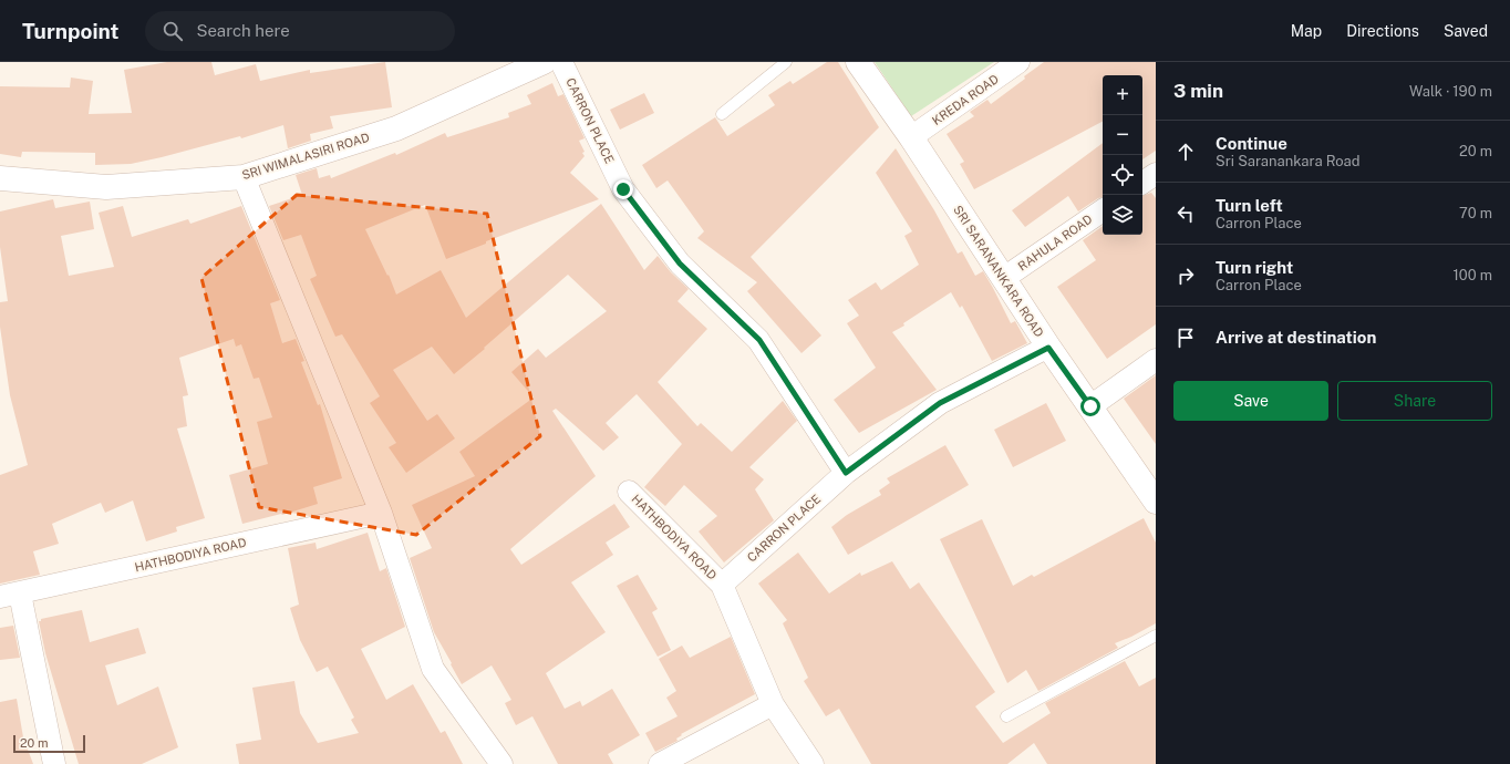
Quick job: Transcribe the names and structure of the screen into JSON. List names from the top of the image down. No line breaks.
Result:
{"streets":{"street":["KREDA ROAD","CARRON PLACE","SRI WIMALASIRI ROAD","RAHULA ROAD","SRI SARANANKARA ROAD","HATHBODIYA ROAD"]},"crossings":[["KREDA ROAD","SRI SARANANKARA ROAD"],["CARRON PLACE","SRI SARANANKARA ROAD"],["CARRON PLACE","HATHBODIYA ROAD"],["RAHULA ROAD","SRI SARANANKARA ROAD"]],"scale_bar":"20 m","page":{"header":"Turnpoint","search":"Search here","nav":["Map","Directions","Saved"],"heading":["3 min","Walk · 190 m"],"map_buttons":["+","−"],"list":[["Continue","Sri Saranankara Road","20 m"],["Turn left","Carron Place","70 m"],["Turn right","Carron Place","100 m"],"Arrive at destination"],"buttons":["Save","Share"],"scale":"20 m"}}
